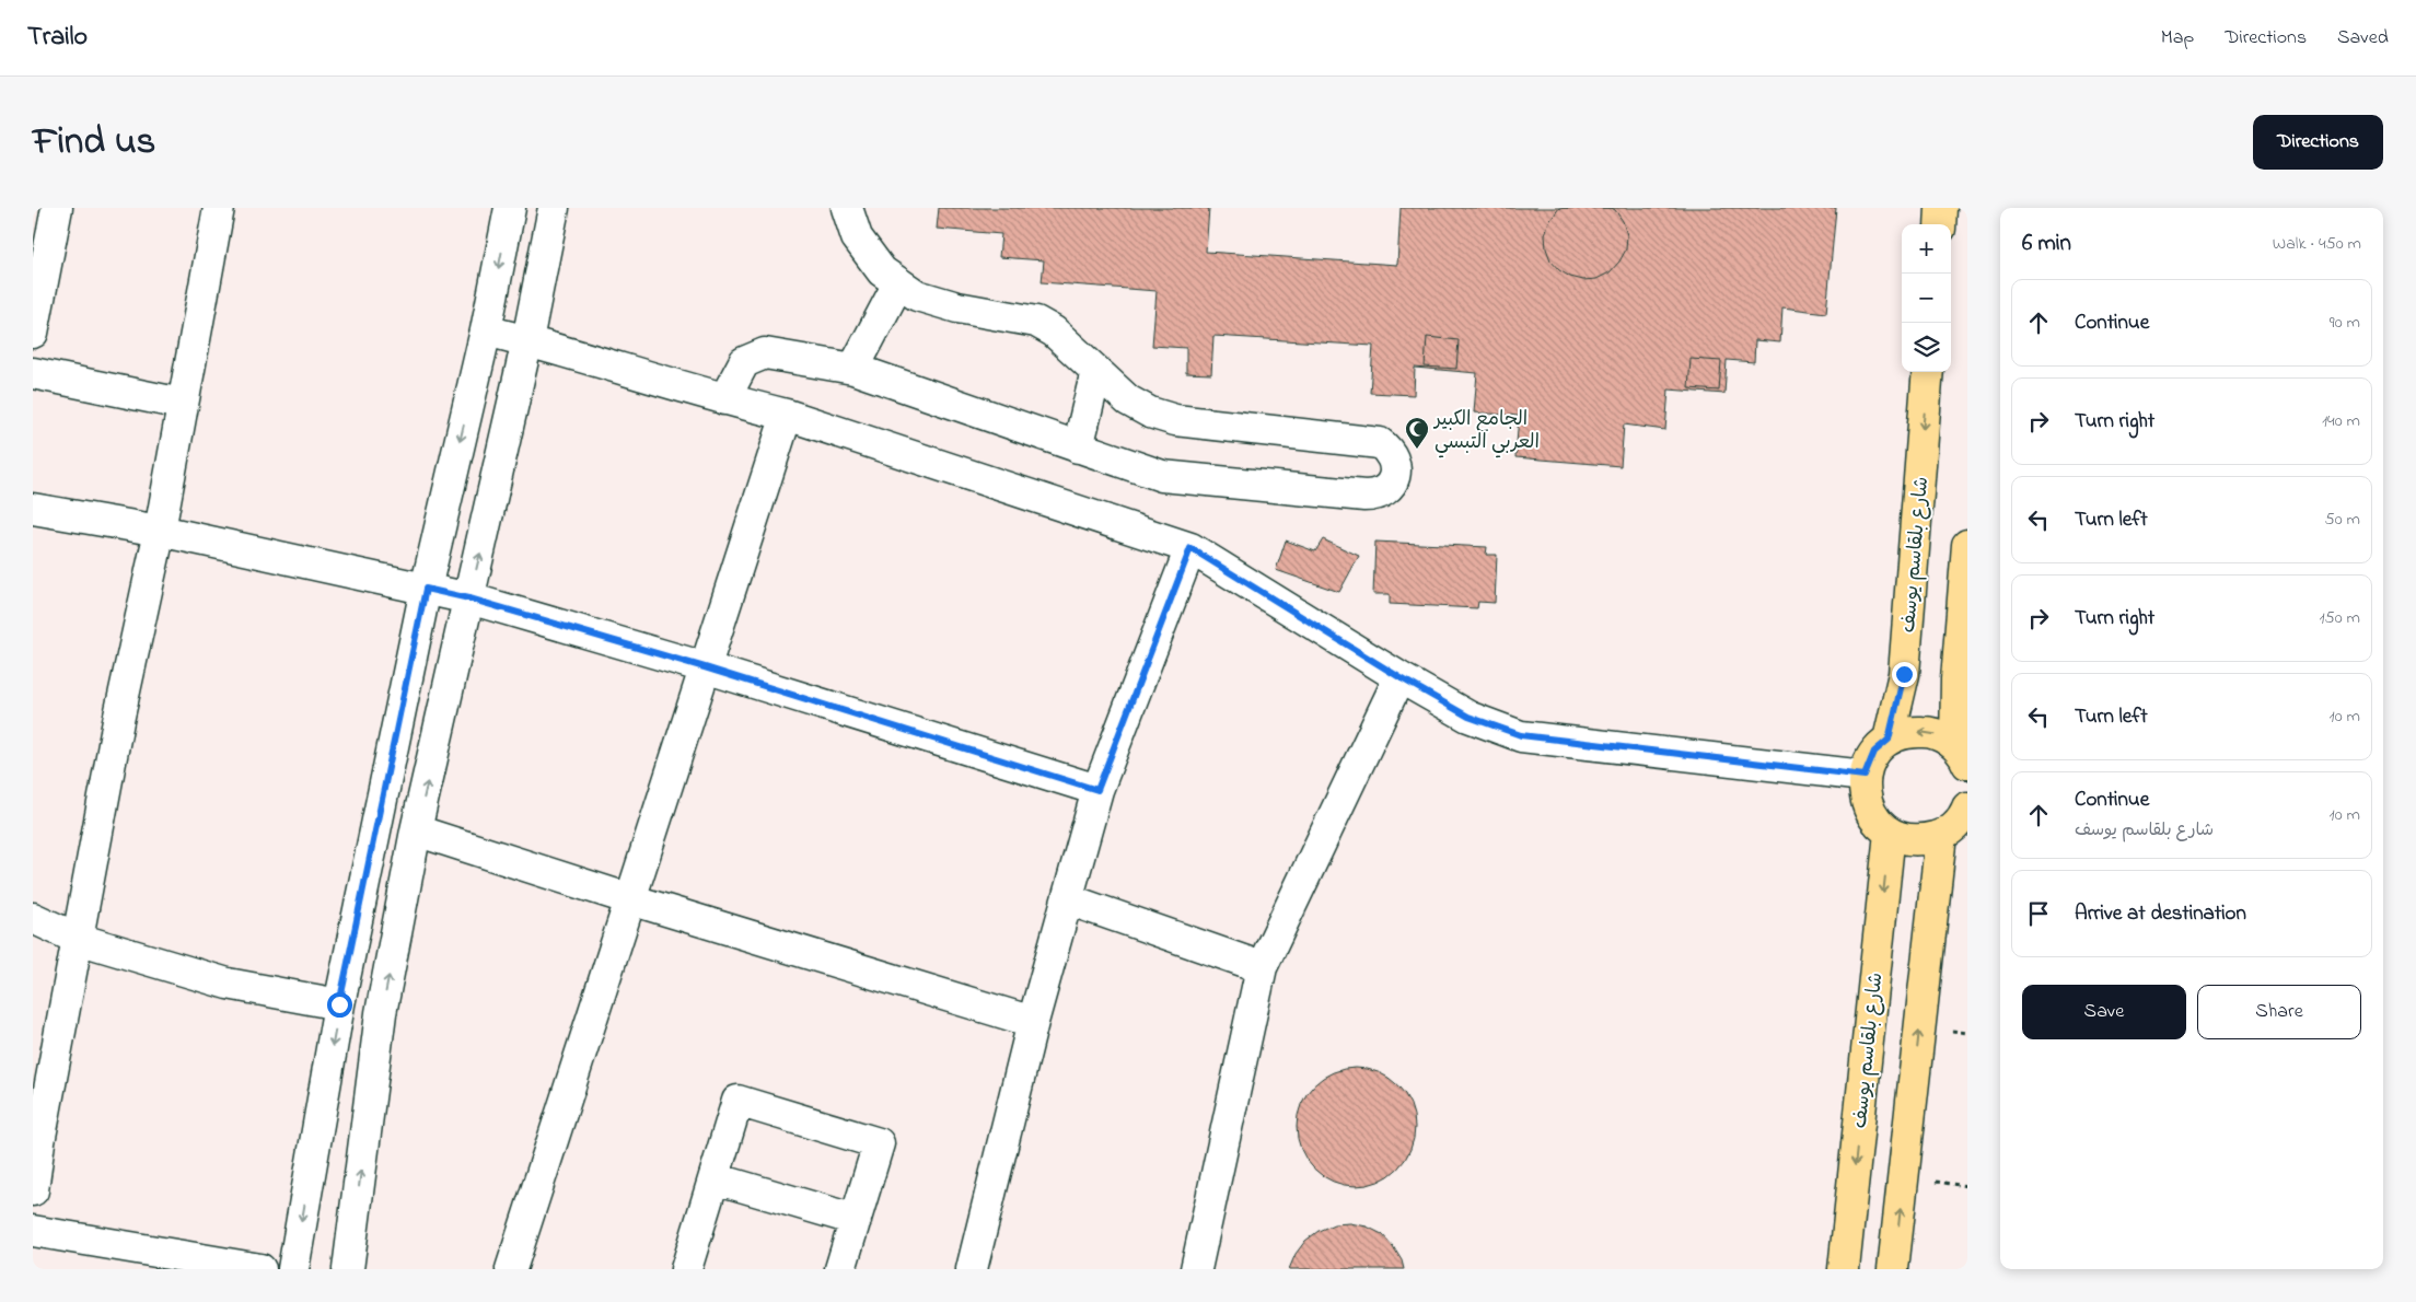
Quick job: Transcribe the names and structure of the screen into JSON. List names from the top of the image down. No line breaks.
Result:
{"streets":{"main road":["شارع بلقاسم يوسف"]},"places":{"mosque":["الجامع الكبير العربي التبسي"]},"page":{"header":"Trailo","nav":["Map","Directions","Saved"],"title":"Find us","buttons":["Directions",["Save","Share"]],"heading":["6 min","Walk · 450 m"],"map_buttons":["+","−"],"list":[["Continue","90 m"],["Turn right","140 m"],["Turn left","50 m"],["Turn right","150 m"],["Turn left","10 m"],["Continue","شارع بلقاسم يوسف","10 m"],"Arrive at destination"]}}
